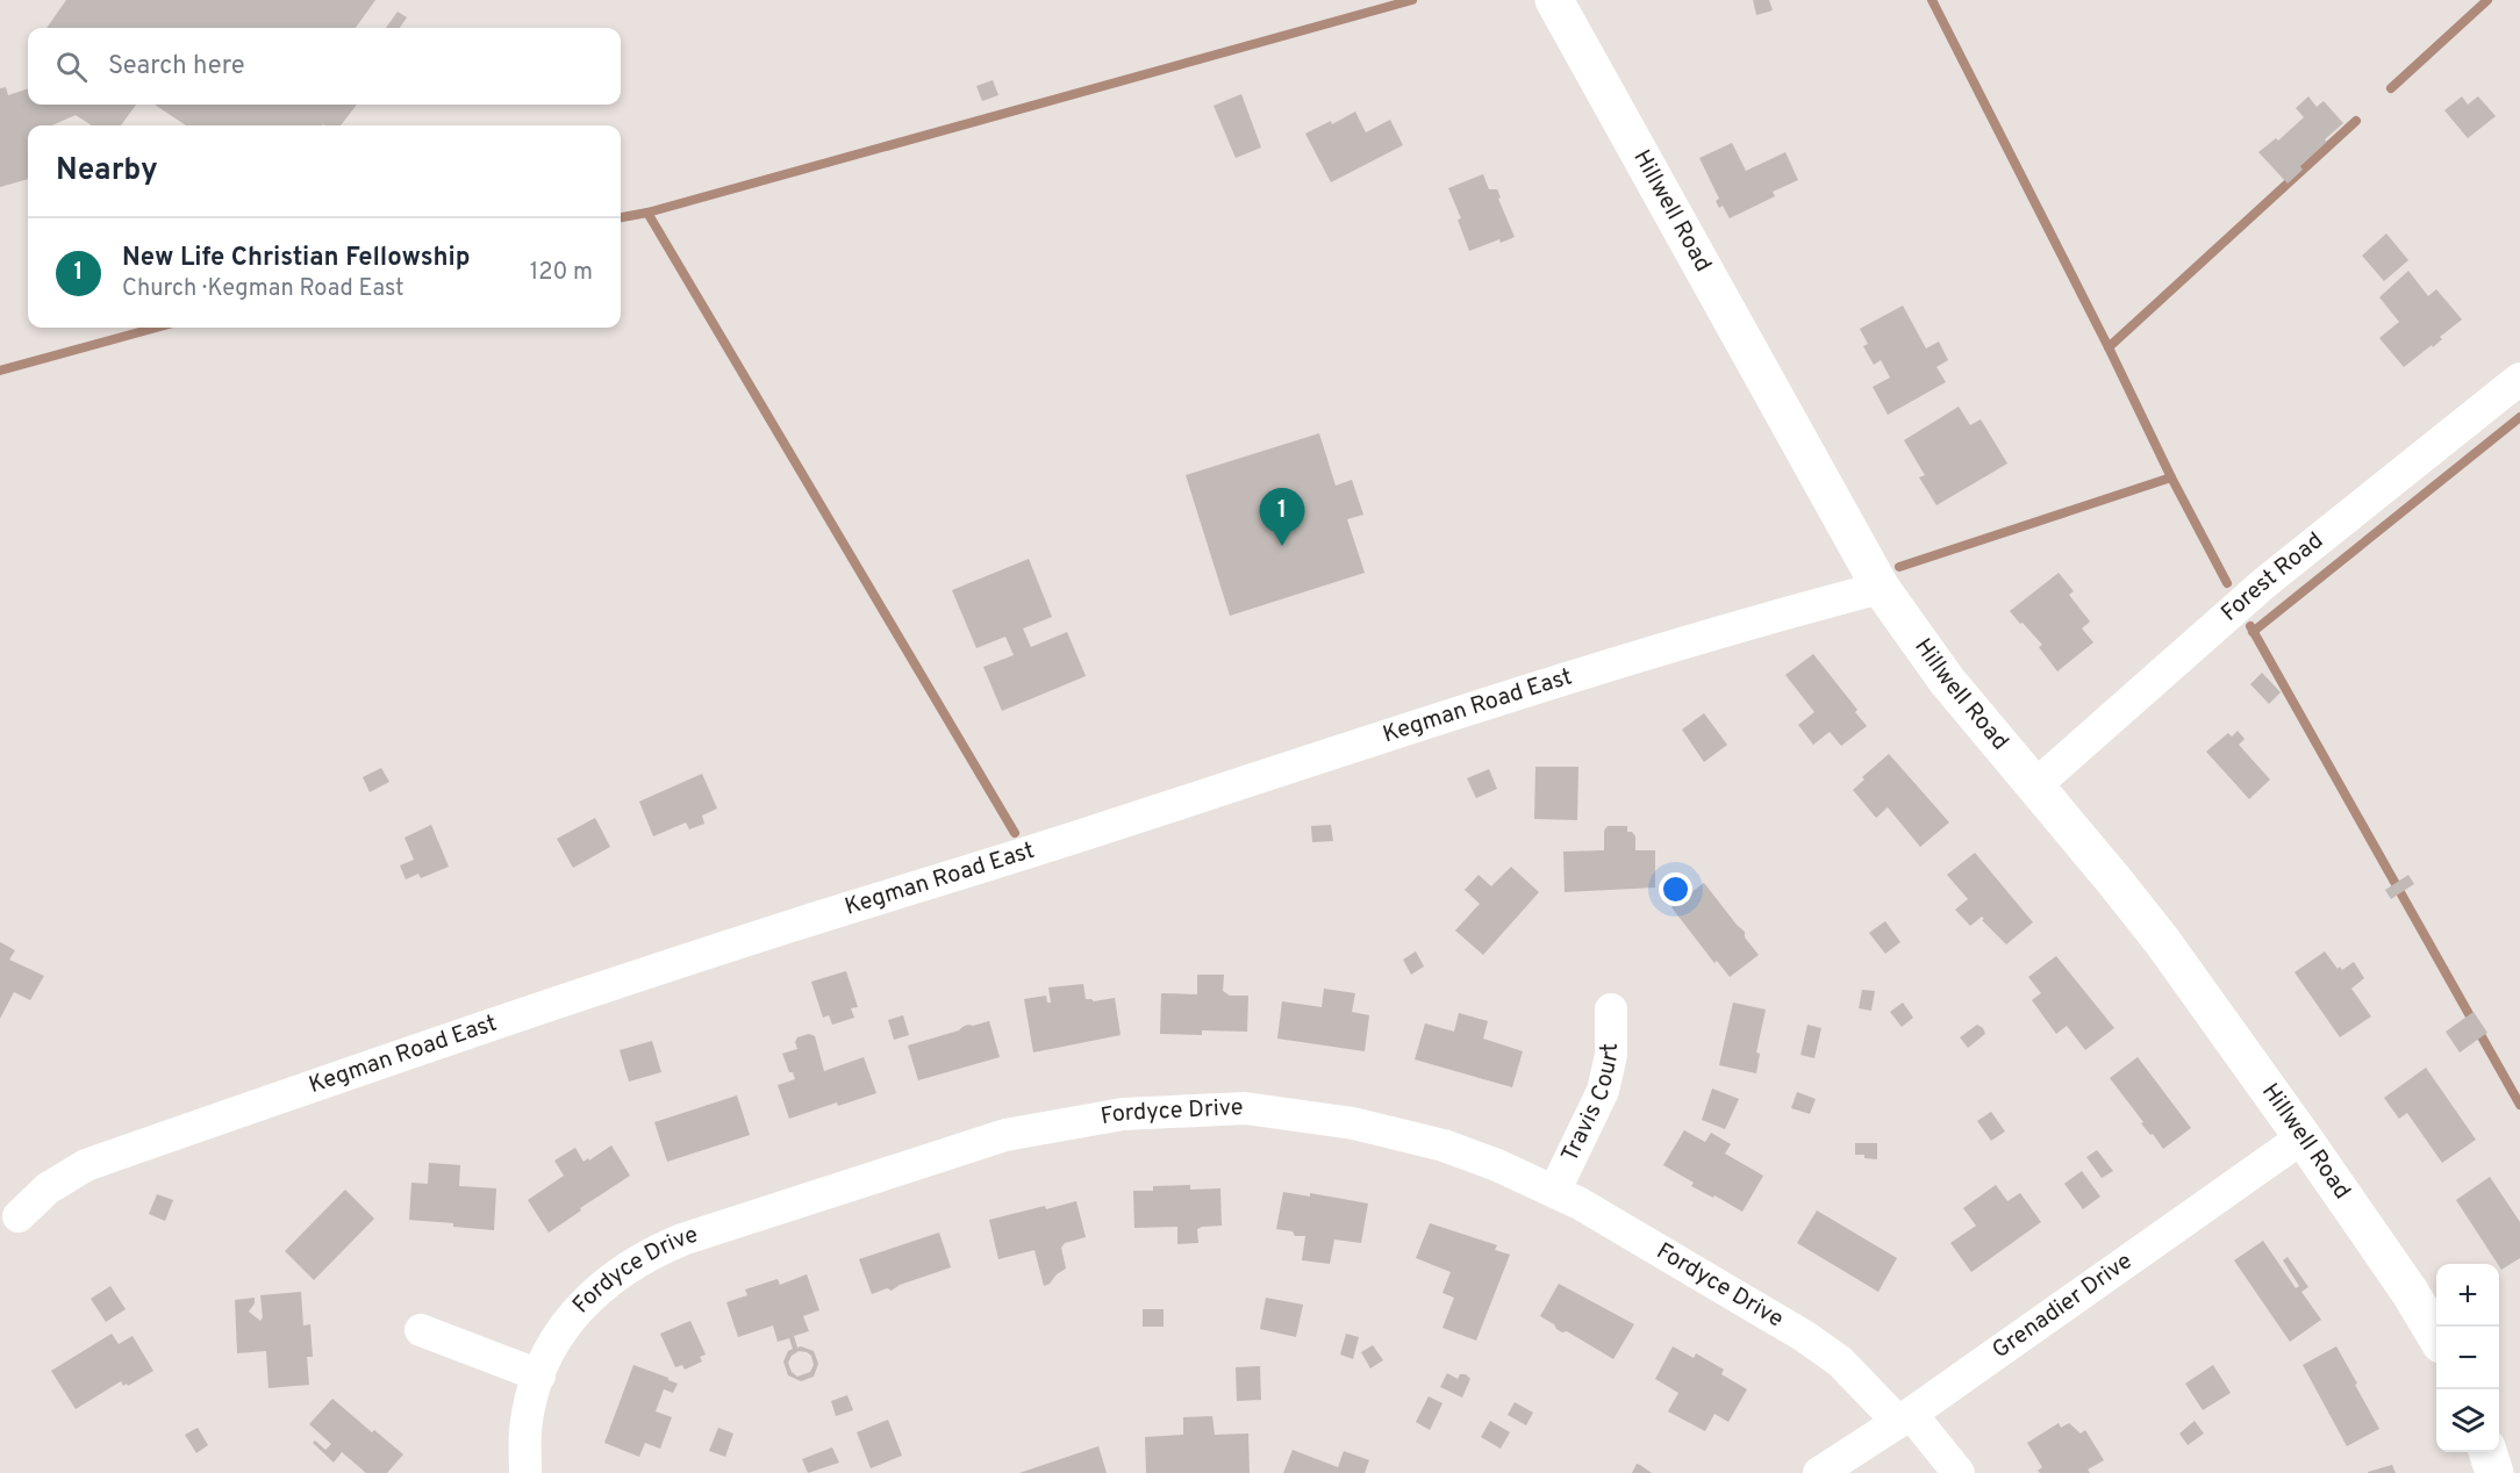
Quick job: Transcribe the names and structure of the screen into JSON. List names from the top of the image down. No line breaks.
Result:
{"streets":{"street":["Hillwell Road","Forest Road","Kegman Road East","Travis Court","Fordyce Drive","Grenadier Drive"]},"crossings":[["Hillwell Road","Forest Road"],["Hillwell Road","Kegman Road East"],["Hillwell Road","Grenadier Drive"],["Travis Court","Fordyce Drive"],["Fordyce Drive","Grenadier Drive"]],"page":{"search":"Search here","heading":"Nearby","list":[{"mark":"1","name":"New Life Christian Fellowship","note":"Church · Kegman Road East","value":"120 m"}],"pins":"1","map_buttons":["+","−"]}}
